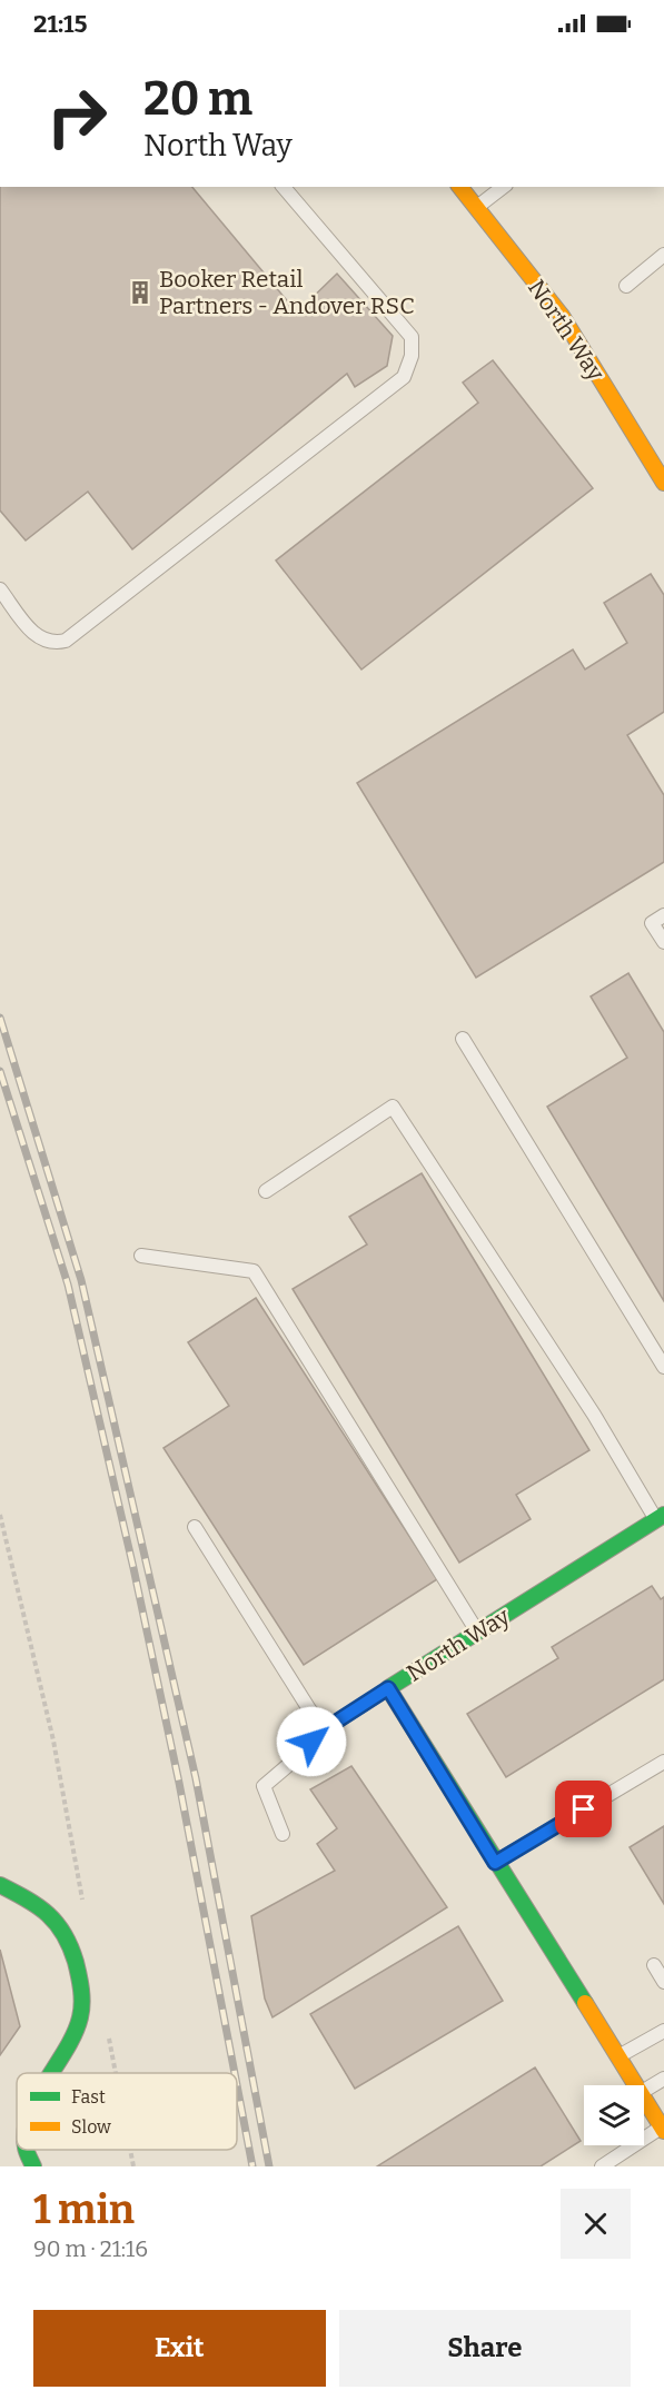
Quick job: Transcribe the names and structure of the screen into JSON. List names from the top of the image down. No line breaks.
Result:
{"streets":{"street":["North Way"]},"places":{"building":["Booker Retail Partners - Andover RSC"]},"legend":["Fast","Slow"],"page":{"status":"21:15","turn":["20 m","North Way"],"heading":["1 min","90 m · 21:16"],"buttons":["Exit","Share"]}}
